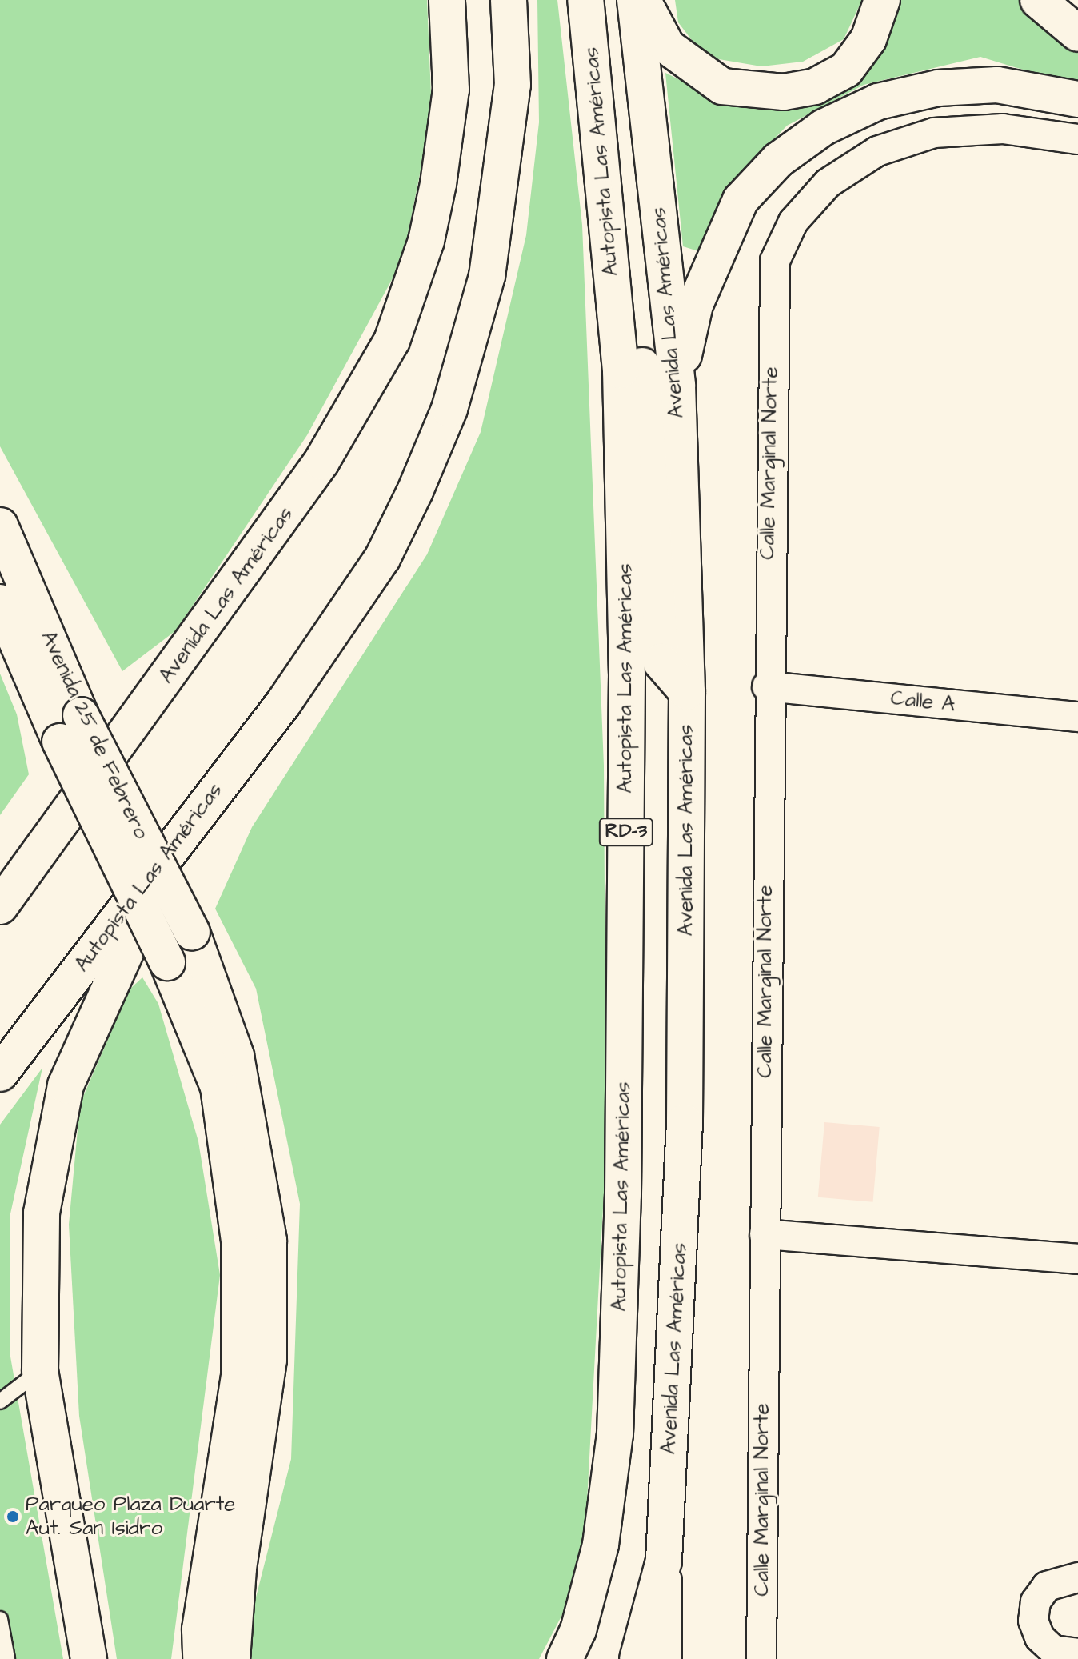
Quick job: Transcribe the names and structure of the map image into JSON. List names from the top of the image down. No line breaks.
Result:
{"streets":{"main road":["Autopista Las Américas","Avenida Las Américas","Avenida 25 de Febrero","RD-3"],"street":["Calle Marginal Norte","Calle A"]},"crossings":[["Calle Marginal Norte","Calle A"]],"places":["Parqueo Plaza Duarte Aut. San Isidro"]}
